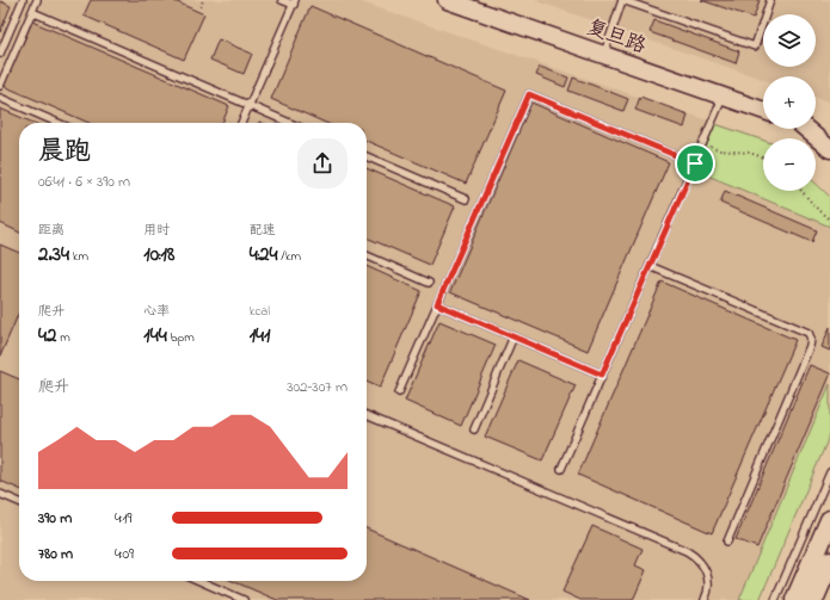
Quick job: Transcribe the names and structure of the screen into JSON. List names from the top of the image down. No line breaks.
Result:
{"streets":{"street":["复旦路"]},"page":{"map_buttons":["+","−"],"heading":["晨跑","06:41 · 6 × 390 m"],"stats":[["距离","2.34 km"],["用时","10:18"],["配速","4:24 /km"],["爬升","42 m"],["心率","144 bpm"],["kcal","141"]],"chart":["爬升","302–307 m"],"list":[{"name":"390 m","note":"4:19"},{"name":"780 m","note":"4:09"}]}}
